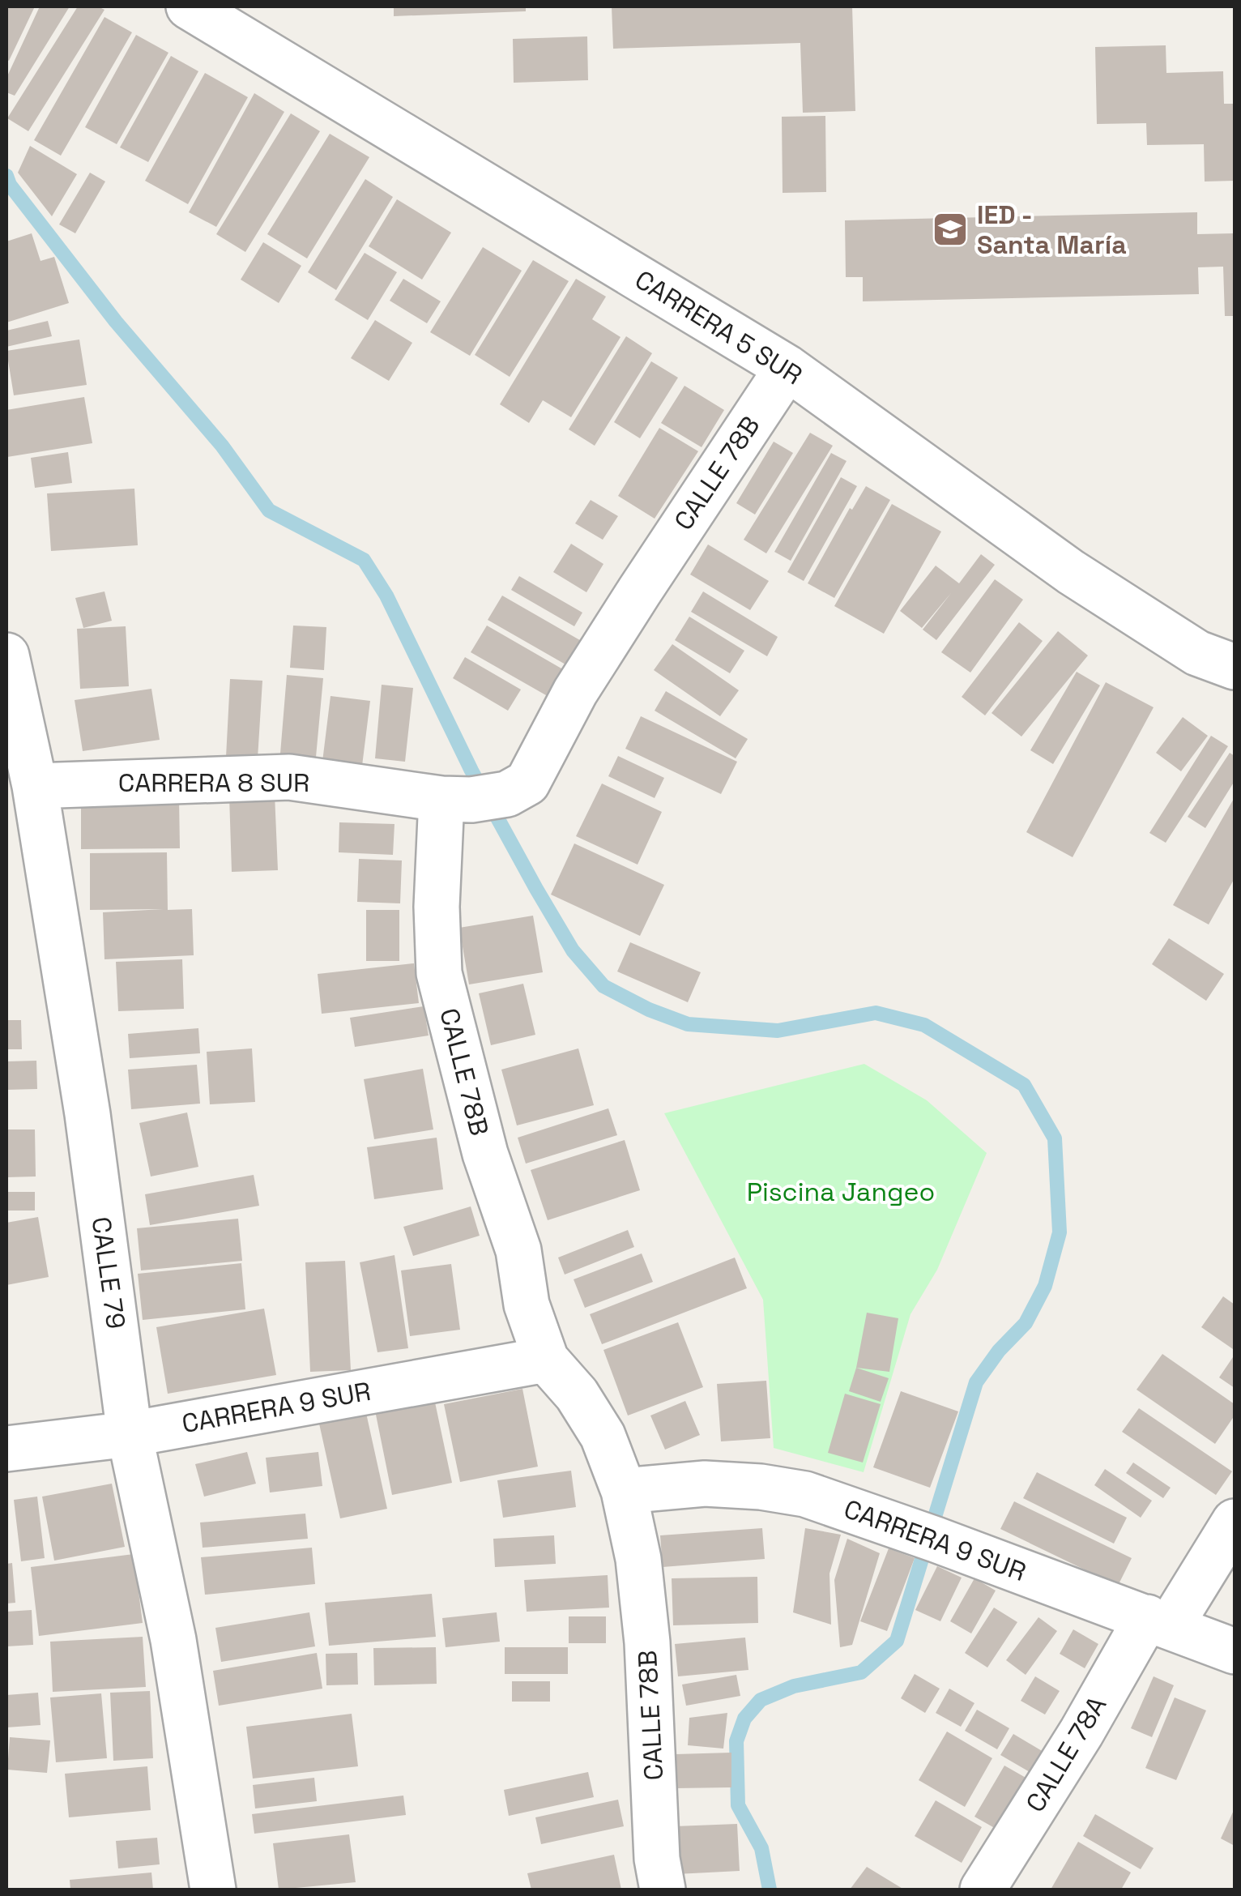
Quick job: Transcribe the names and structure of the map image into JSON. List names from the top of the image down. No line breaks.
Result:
{"streets":{"street":["CARRERA 5 SUR","CALLE 78B","CARRERA 8 SUR","CALLE 79","CARRERA 9 SUR","CALLE 78A"]},"crossings":[["CARRERA 5 SUR","CALLE 78B"],["CALLE 78B","CARRERA 8 SUR"],["CALLE 78B","CARRERA 9 SUR"],["CARRERA 8 SUR","CALLE 79"],["CALLE 79","CARRERA 9 SUR"],["CARRERA 9 SUR","CALLE 78A"]],"parks":["Piscina Jangeo"],"places":{"school or university":["IED - Santa María"]}}
